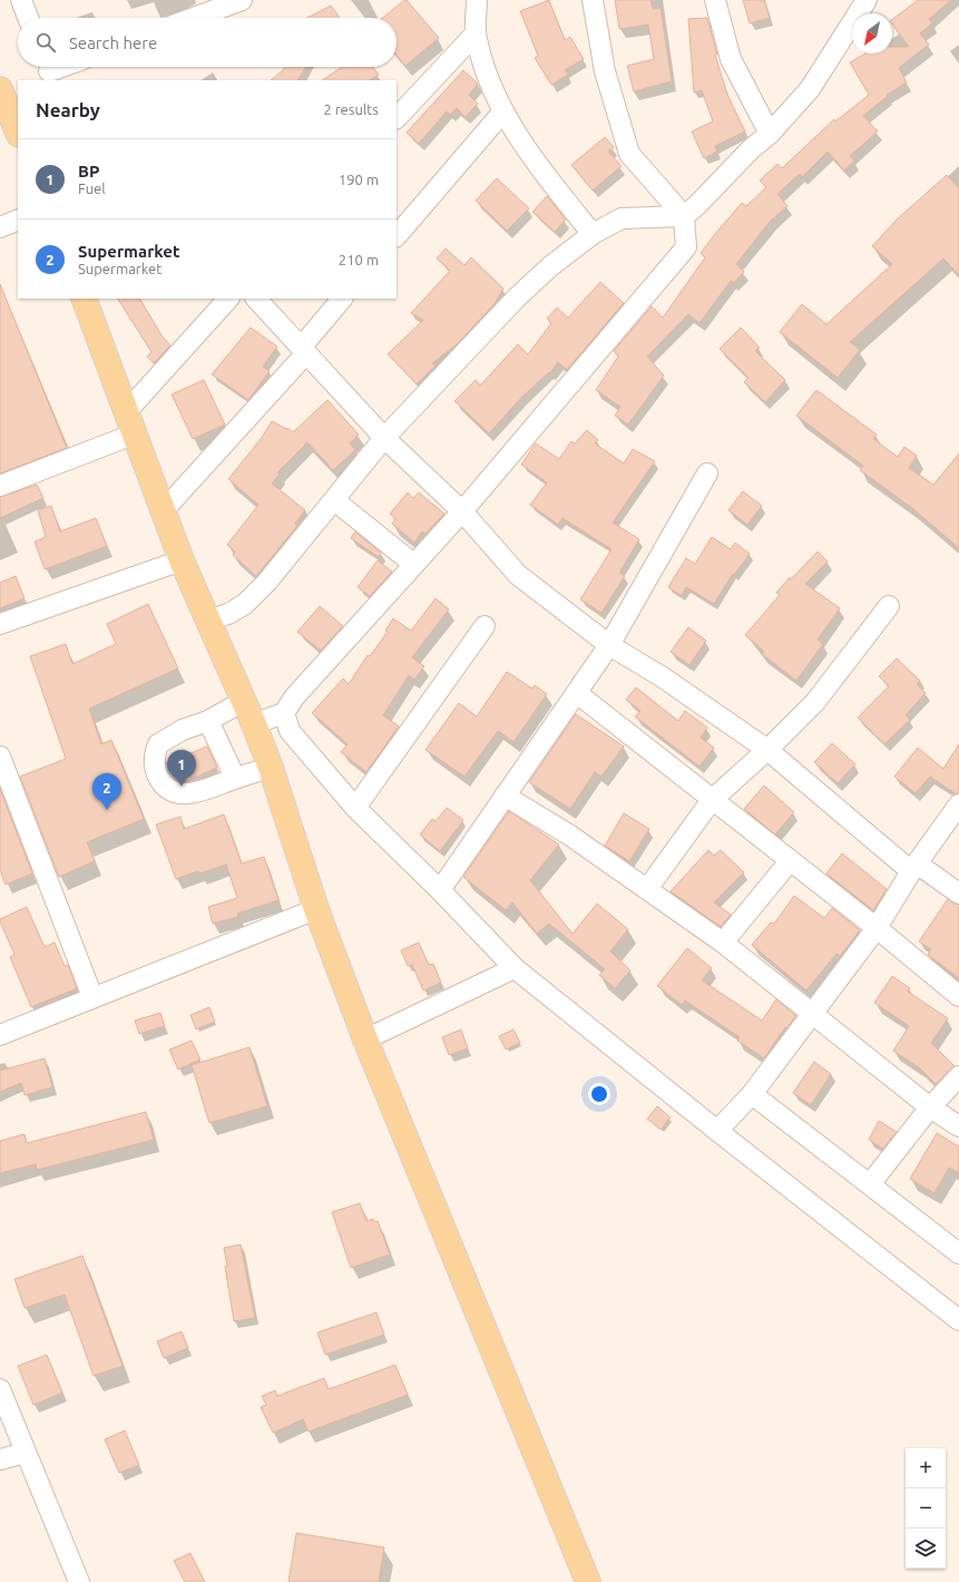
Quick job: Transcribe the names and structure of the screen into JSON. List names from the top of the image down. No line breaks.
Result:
{"north":"bottom left","page":{"search":"Search here","heading":["Nearby","2 results"],"list":[{"mark":"1","name":"BP","note":"Fuel","value":"190 m"},{"mark":"2","name":"Supermarket","note":"Supermarket","value":"210 m"}],"pins":["1","2"],"map_buttons":["+","−"]}}
